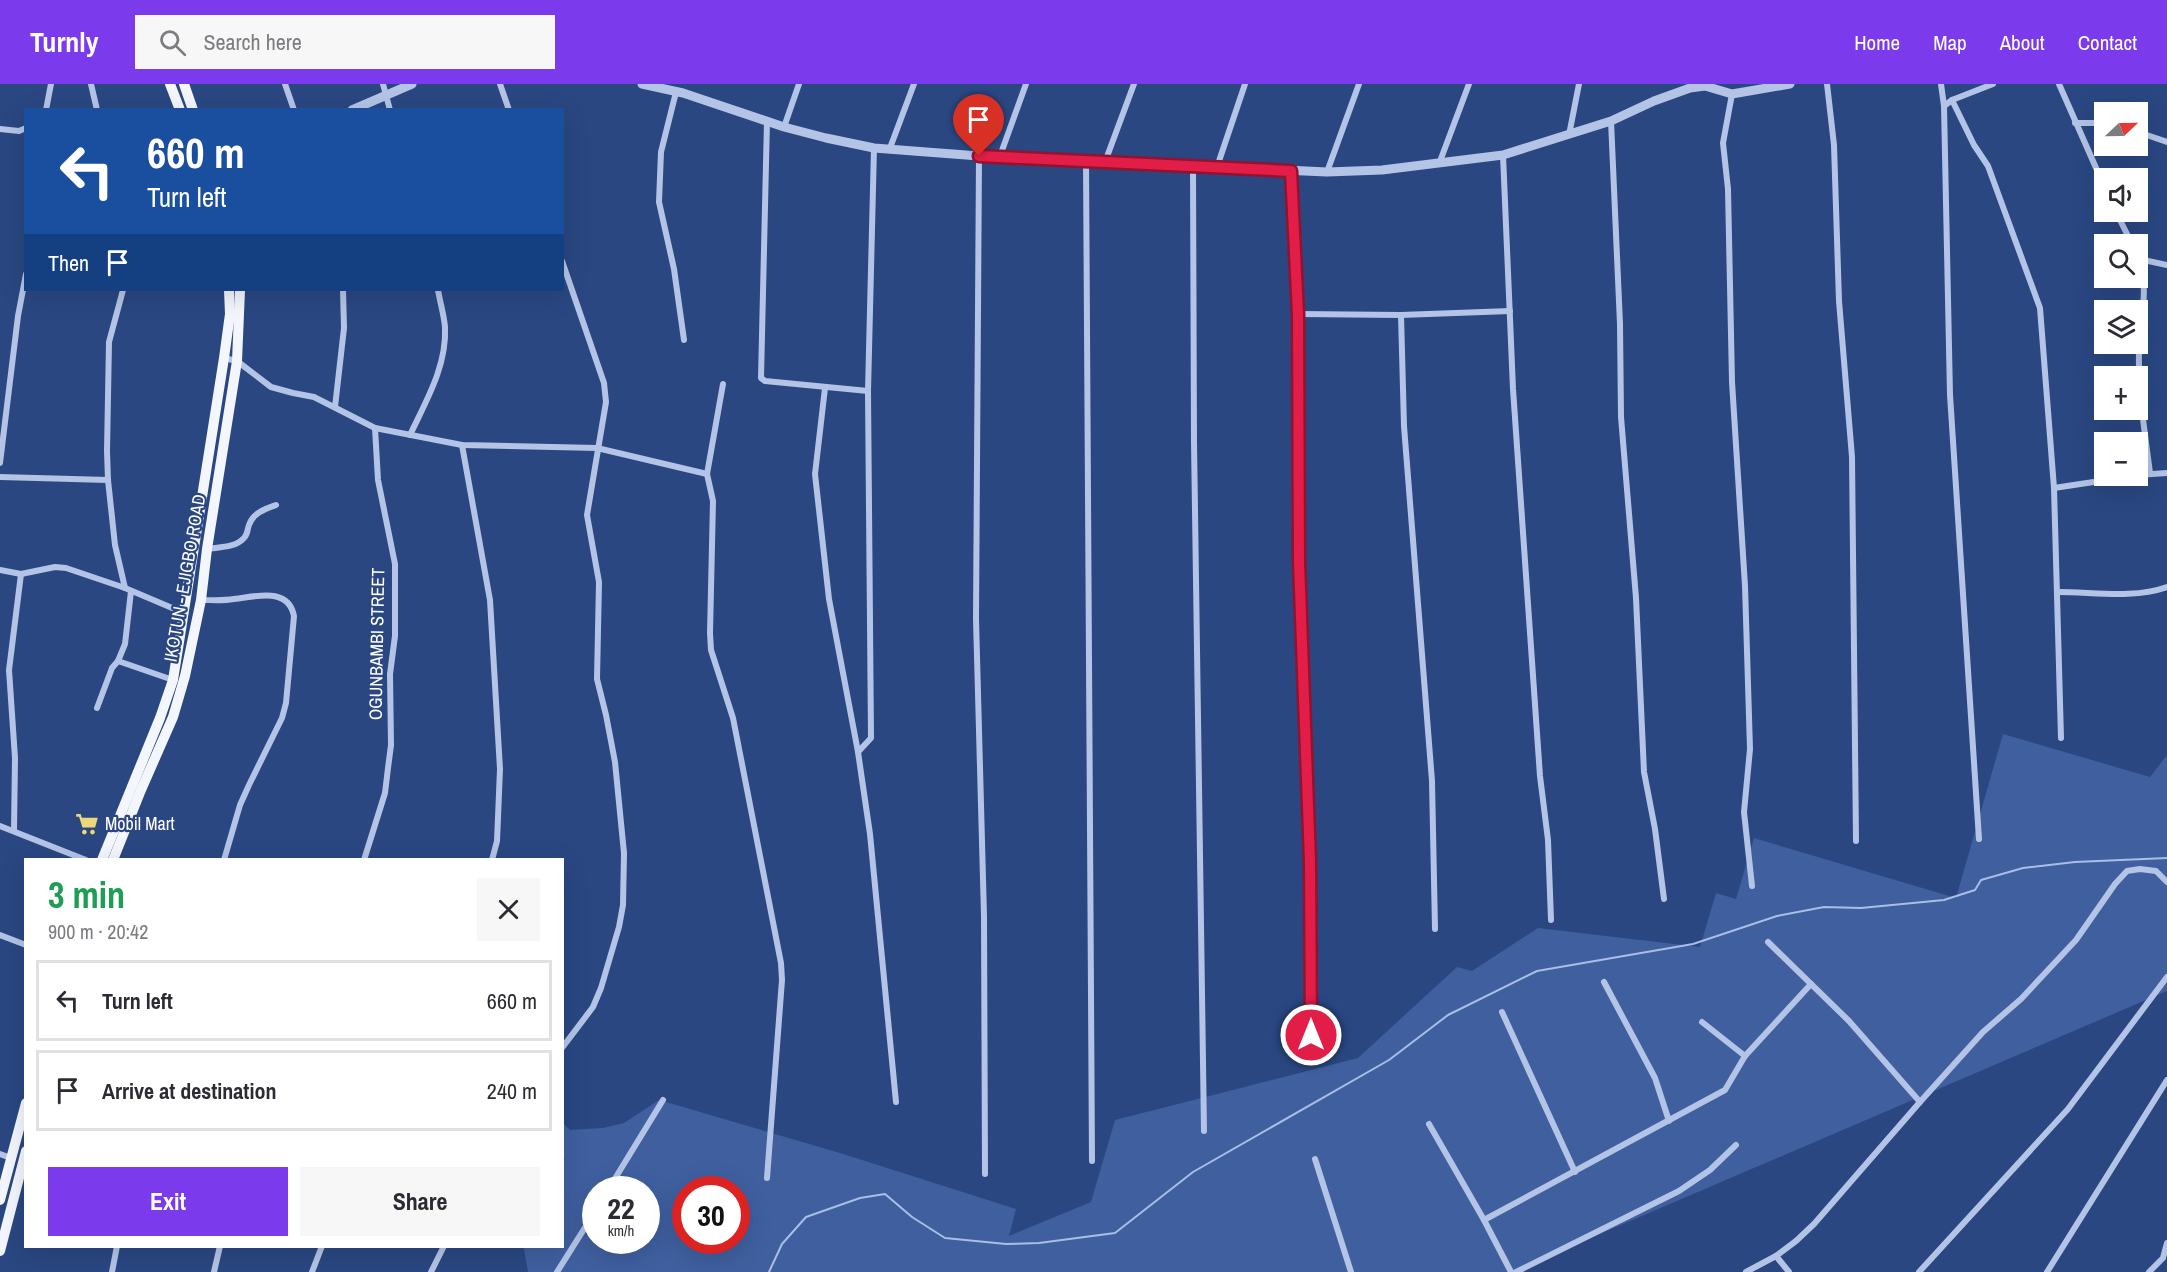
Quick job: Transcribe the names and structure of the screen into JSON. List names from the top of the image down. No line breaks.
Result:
{"streets":{"main road":["IKOTUN - EJIGBO ROAD"],"street":["OGUNBAMBI STREET"]},"places":{"supermarket":["Mobil Mart"]},"north":"right","page":{"header":"Turnly","search":"Search here","nav":["Home","Map","About","Contact"],"map_buttons":["+","−"],"turn":["660 m","Turn left"],"then":"Then","heading":["3 min","900 m · 20:42"],"list":[{"name":"Turn left","value":"660 m"},{"name":"Arrive at destination","value":"240 m"}],"buttons":["Exit","Share"],"speed":"22 km/h","limit":"30"}}
